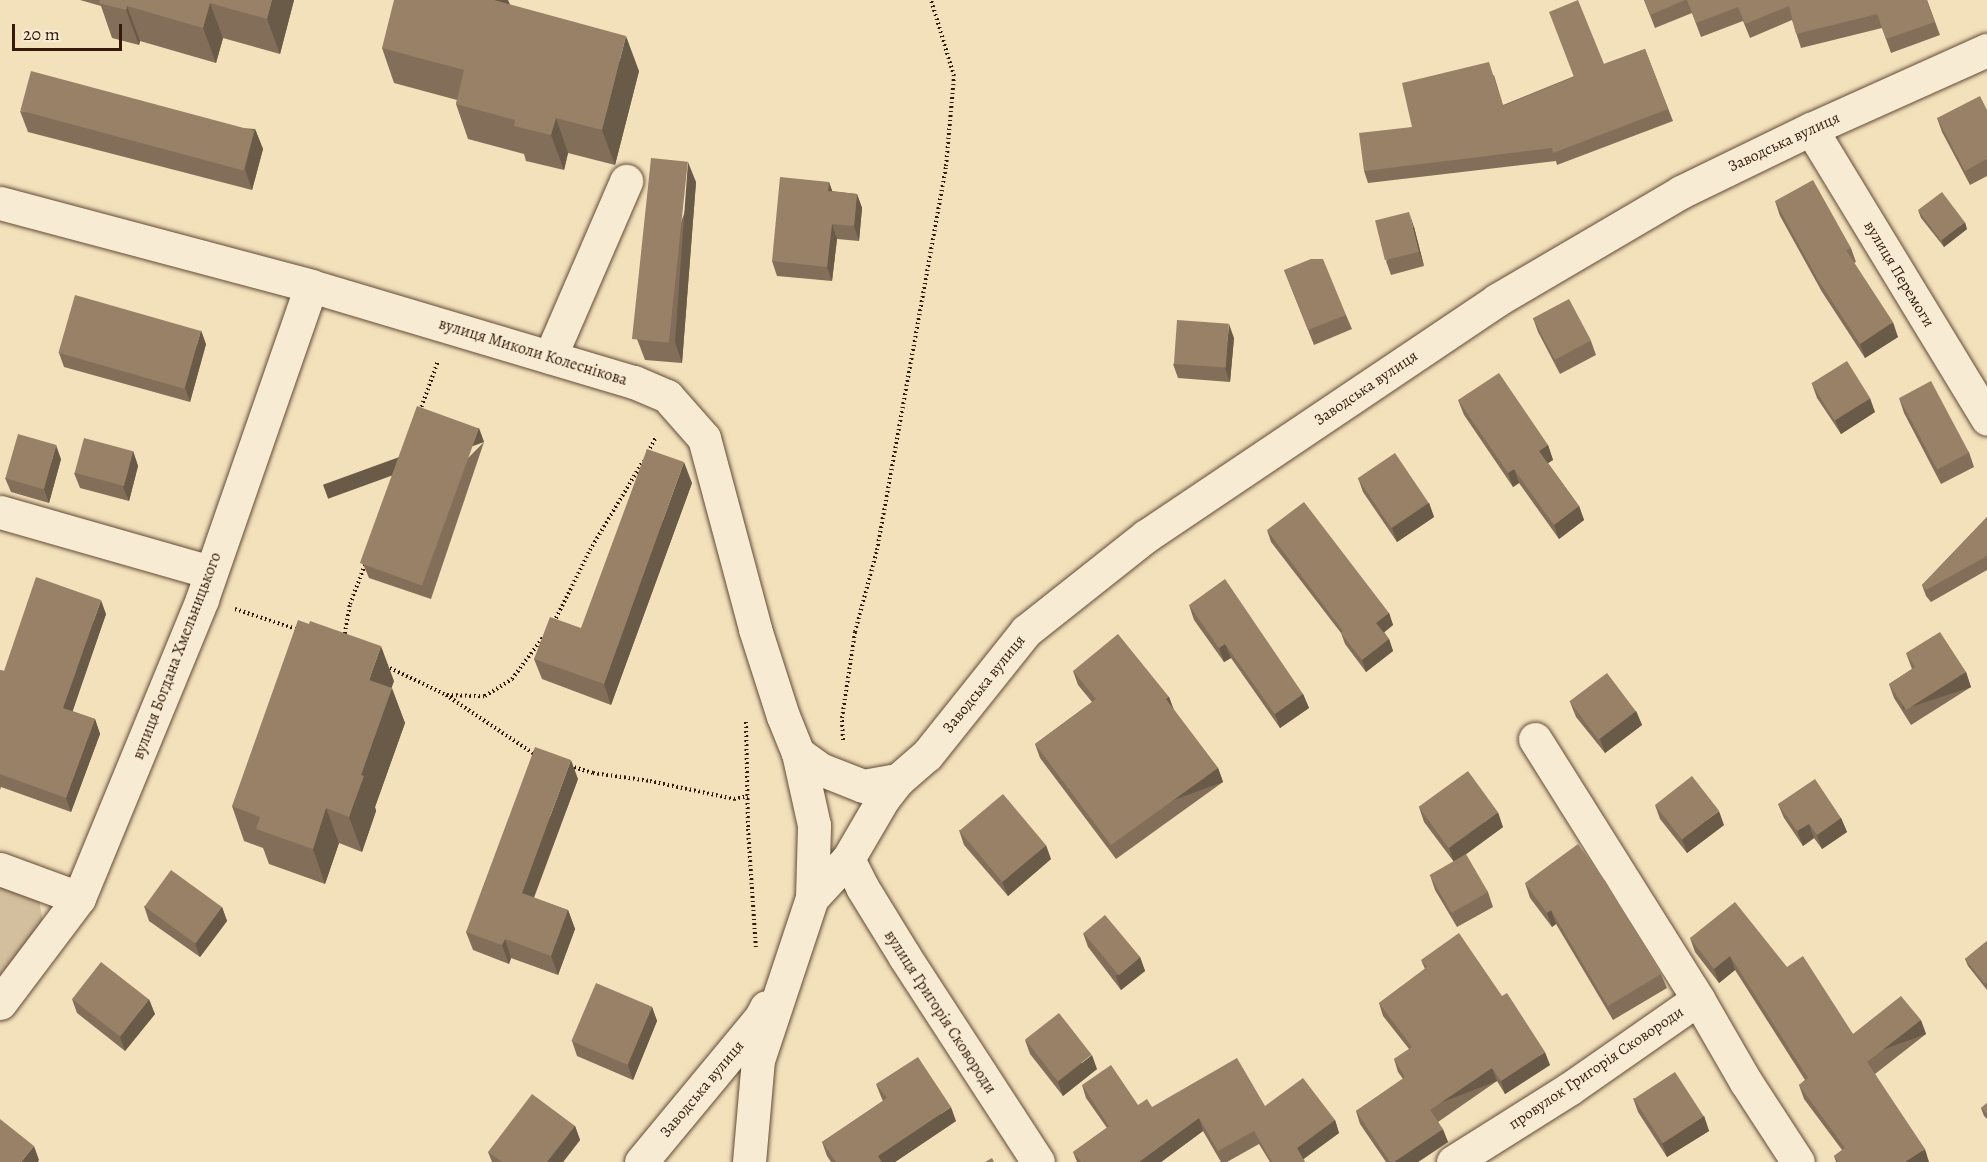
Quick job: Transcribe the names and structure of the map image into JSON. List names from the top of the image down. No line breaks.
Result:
{"streets":{"street":["Заводська вулиця","вулиця Перемоги","вулиця Миколи Колеснікова","вулиця Богдана Хмельницького","вулиця Григорія Сковороди","провулок Григорія Сковороди"]},"crossings":[["Заводська вулиця","вулиця Перемоги"],["Заводська вулиця","вулиця Миколи Колеснікова"],["Заводська вулиця","вулиця Григорія Сковороди"],["вулиця Миколи Колеснікова","вулиця Богдана Хмельницького"]],"scale_bar":"20 m"}
